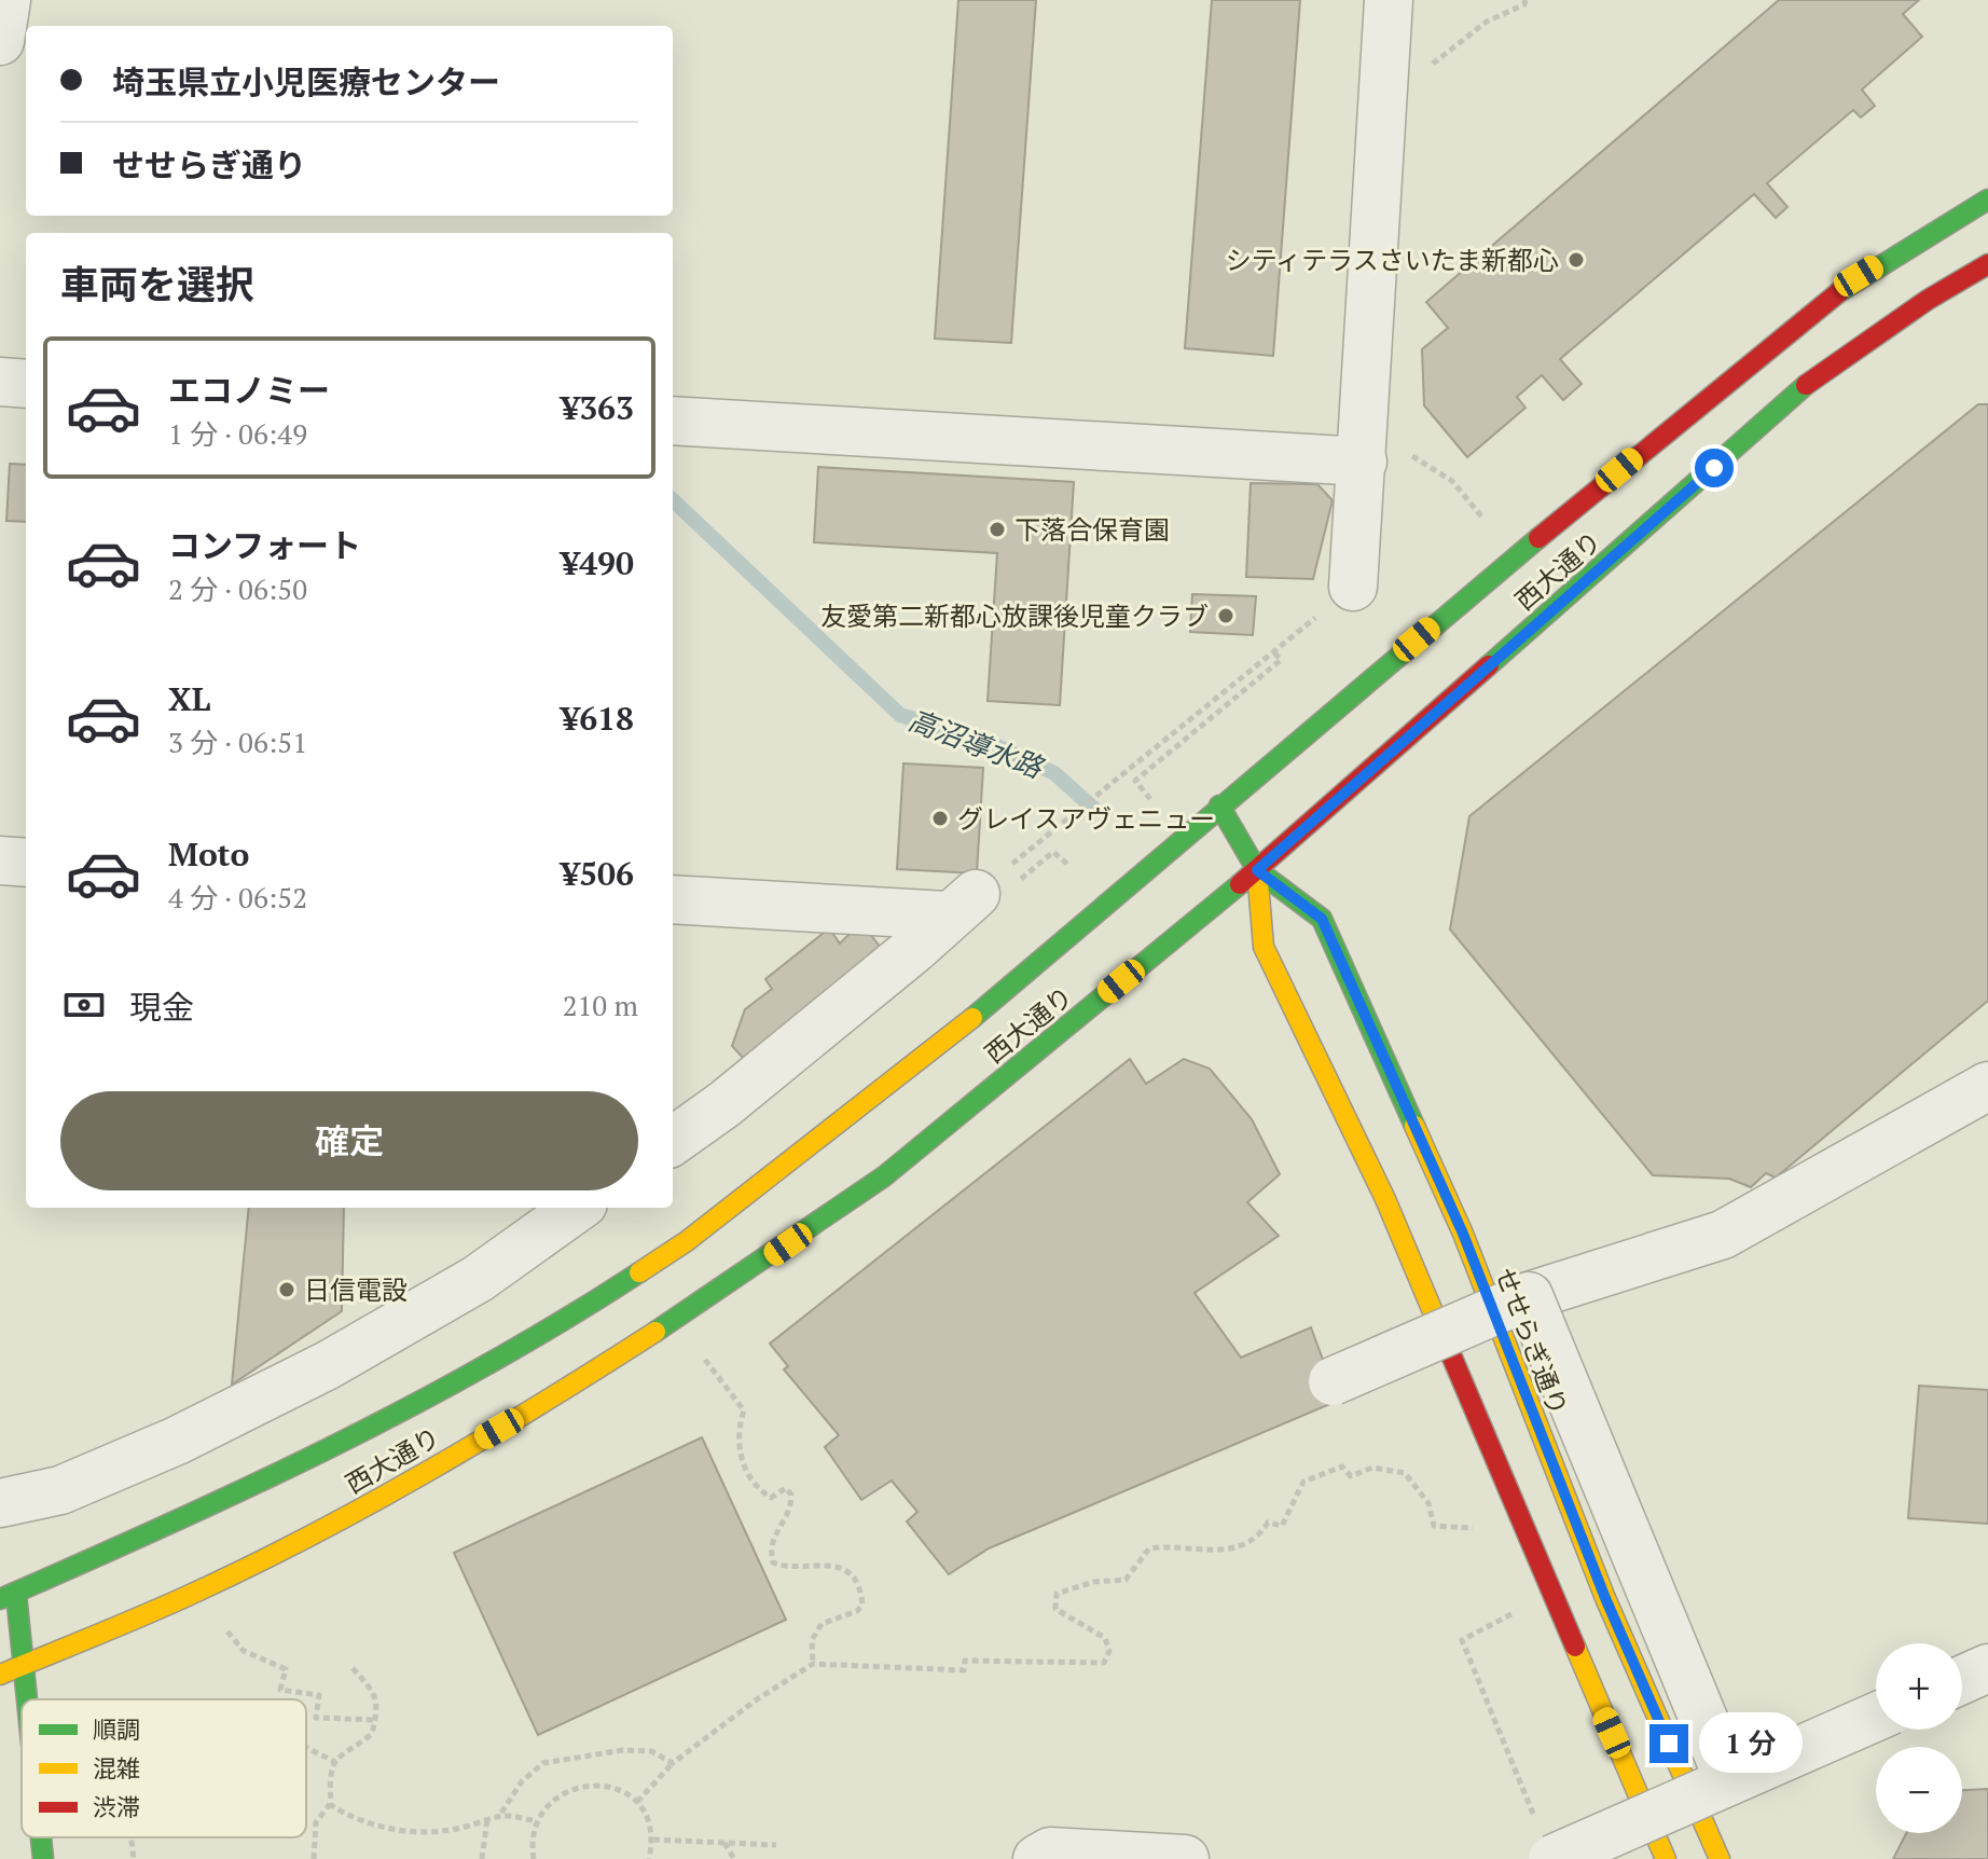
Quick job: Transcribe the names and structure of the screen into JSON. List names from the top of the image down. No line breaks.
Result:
{"streets":{"street":["西大通り","せせらぎ通り"]},"crossings":[["西大通り","せせらぎ通り"]],"water":["高沼導水路"],"places":["シティテラスさいたま新都心","下落合保育園","友愛第二新都心放課後児童クラブ","グレイスアヴェニュー","日信電設"],"legend":["順調","混雑","渋滞"],"page":{"banner":["埼玉県立小児医療センター","せせらぎ通り"],"heading":"車両を選択","list":[{"name":"エコノミー","note":"1 分 · 06:49","value":"¥363"},{"name":"コンフォート","note":"2 分 · 06:50","value":"¥490"},{"name":"XL","note":"3 分 · 06:51","value":"¥618"},{"name":"Moto","note":"4 分 · 06:52","value":"¥506"}],"pay":["現金","210 m"],"buttons":"確定","map_buttons":["+","−"],"bubble":"1 分"}}
